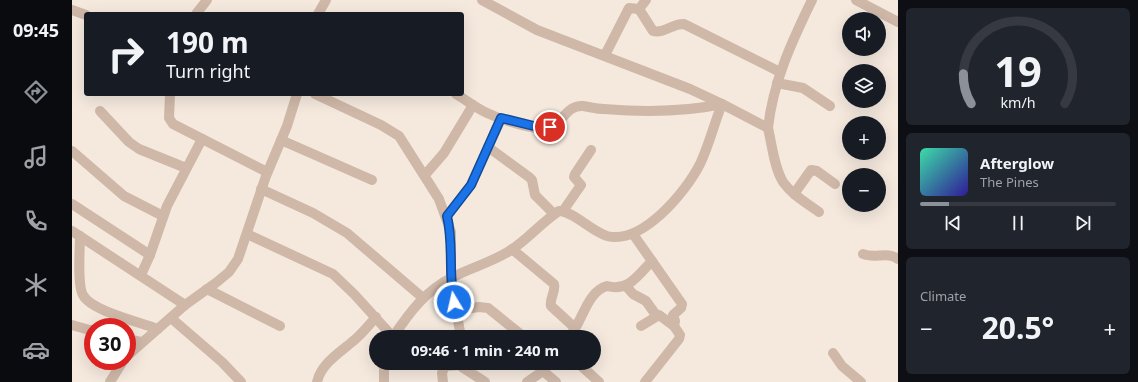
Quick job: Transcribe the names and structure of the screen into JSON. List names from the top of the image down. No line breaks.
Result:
{"page":{"tabs":"09:45","map_buttons":["+","−"],"turn":["190 m","Turn right"],"song":["Afterglow","The Pines"],"tile":"Climate","heat":["−","20.5°","+"],"limit":"30","trip":"09:46 · 1 min · 240 m","gauge":["19","km/h"]}}
